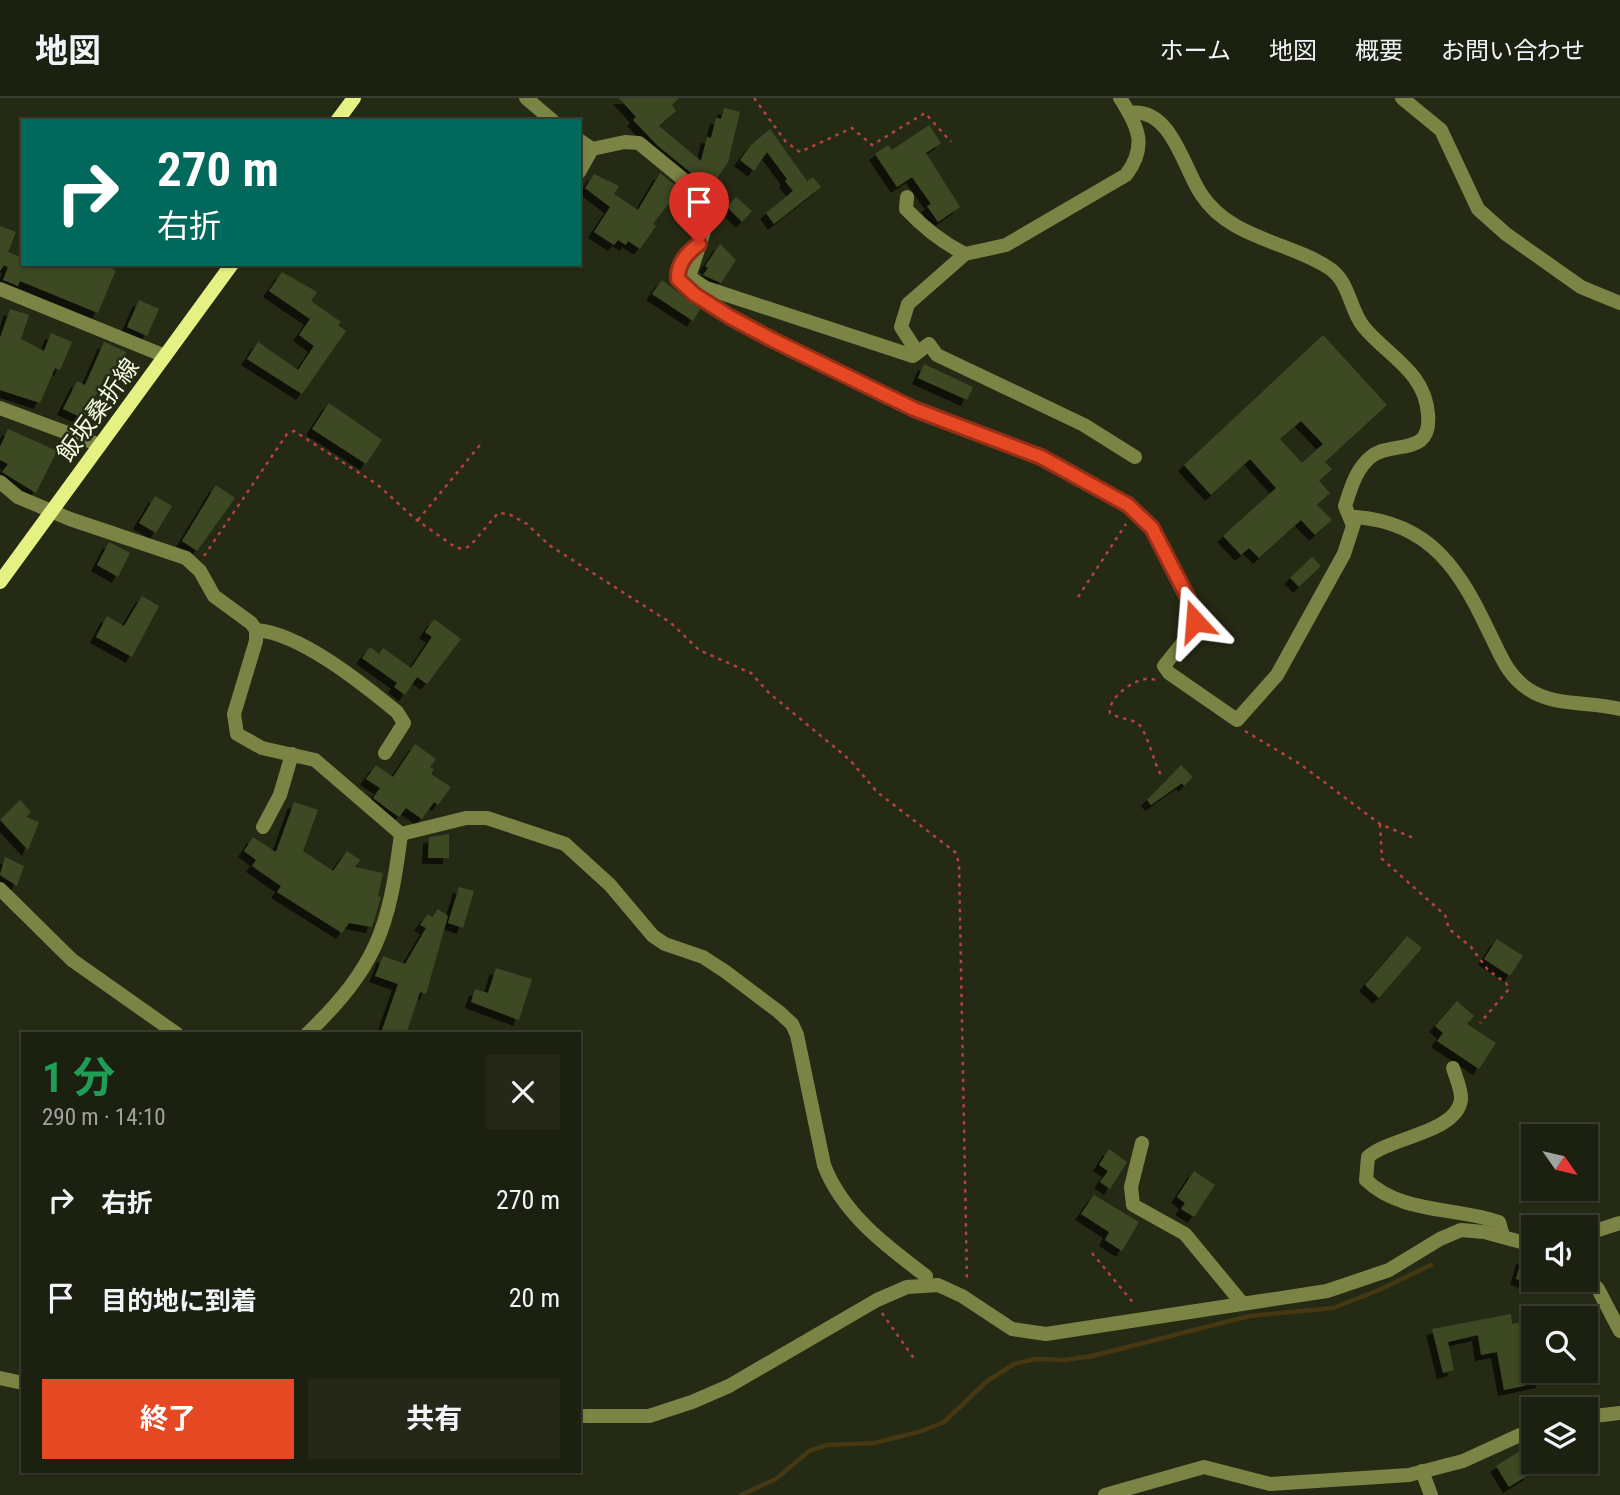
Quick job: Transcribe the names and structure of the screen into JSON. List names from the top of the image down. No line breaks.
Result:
{"streets":{"main road":["飯坂桑折線"]},"north":"bottom right","page":{"header":"地図","nav":["ホーム","地図","概要","お問い合わせ"],"turn":["270 m","右折"],"heading":["1 分","290 m · 14:10"],"list":[{"name":"右折","value":"270 m"},{"name":"目的地に到着","value":"20 m"}],"buttons":["終了","共有"]}}
